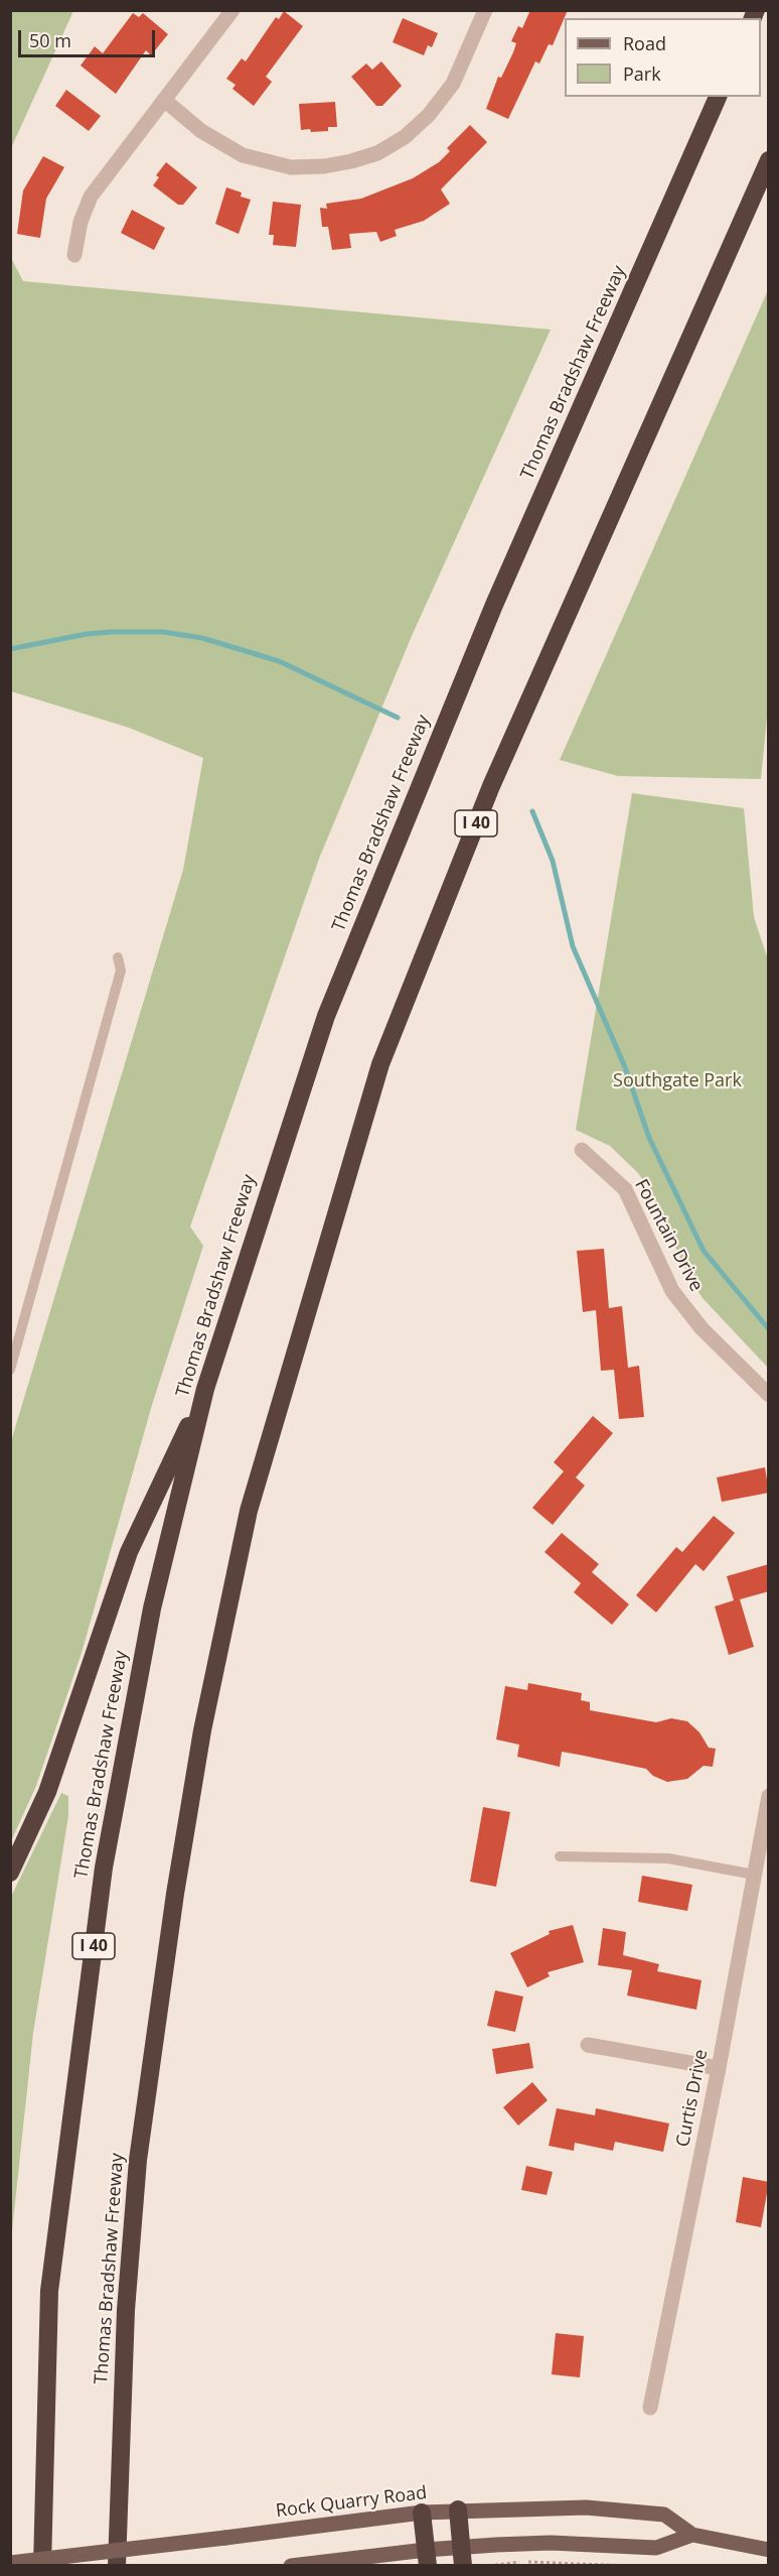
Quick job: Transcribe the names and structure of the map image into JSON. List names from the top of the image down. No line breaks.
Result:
{"streets":{"highway":["Thomas Bradshaw Freeway","I 40"],"main road":["Rock Quarry Road"],"street":["Fountain Drive","Curtis Drive"]},"parks":["Southgate Park"],"legend":["Road","Park"],"scale_bar":"50 m"}
